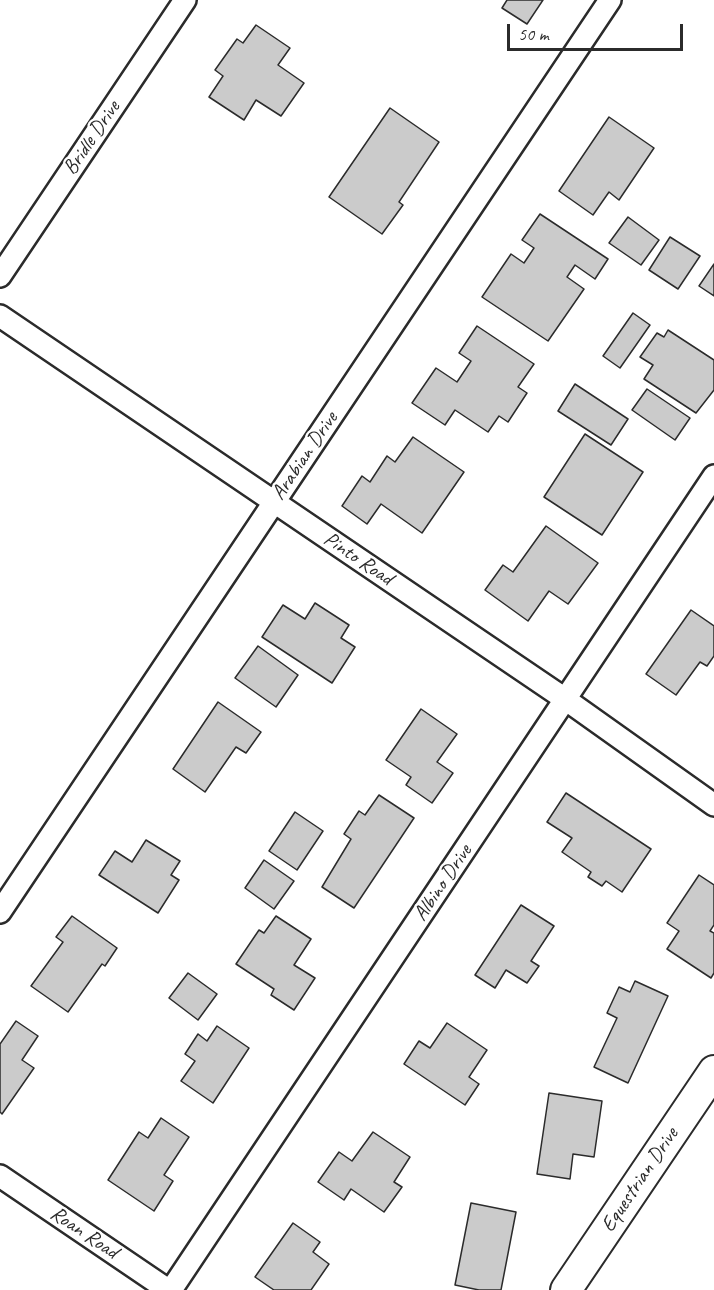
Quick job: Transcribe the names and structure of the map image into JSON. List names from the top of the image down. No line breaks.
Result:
{"streets":{"street":["Bridle Drive","Arabian Drive","Pinto Road","Albino Drive","Equestrian Drive","Roan Road"]},"crossings":[["Arabian Drive","Pinto Road"],["Pinto Road","Albino Drive"],["Albino Drive","Roan Road"]],"scale_bar":"50 m"}
